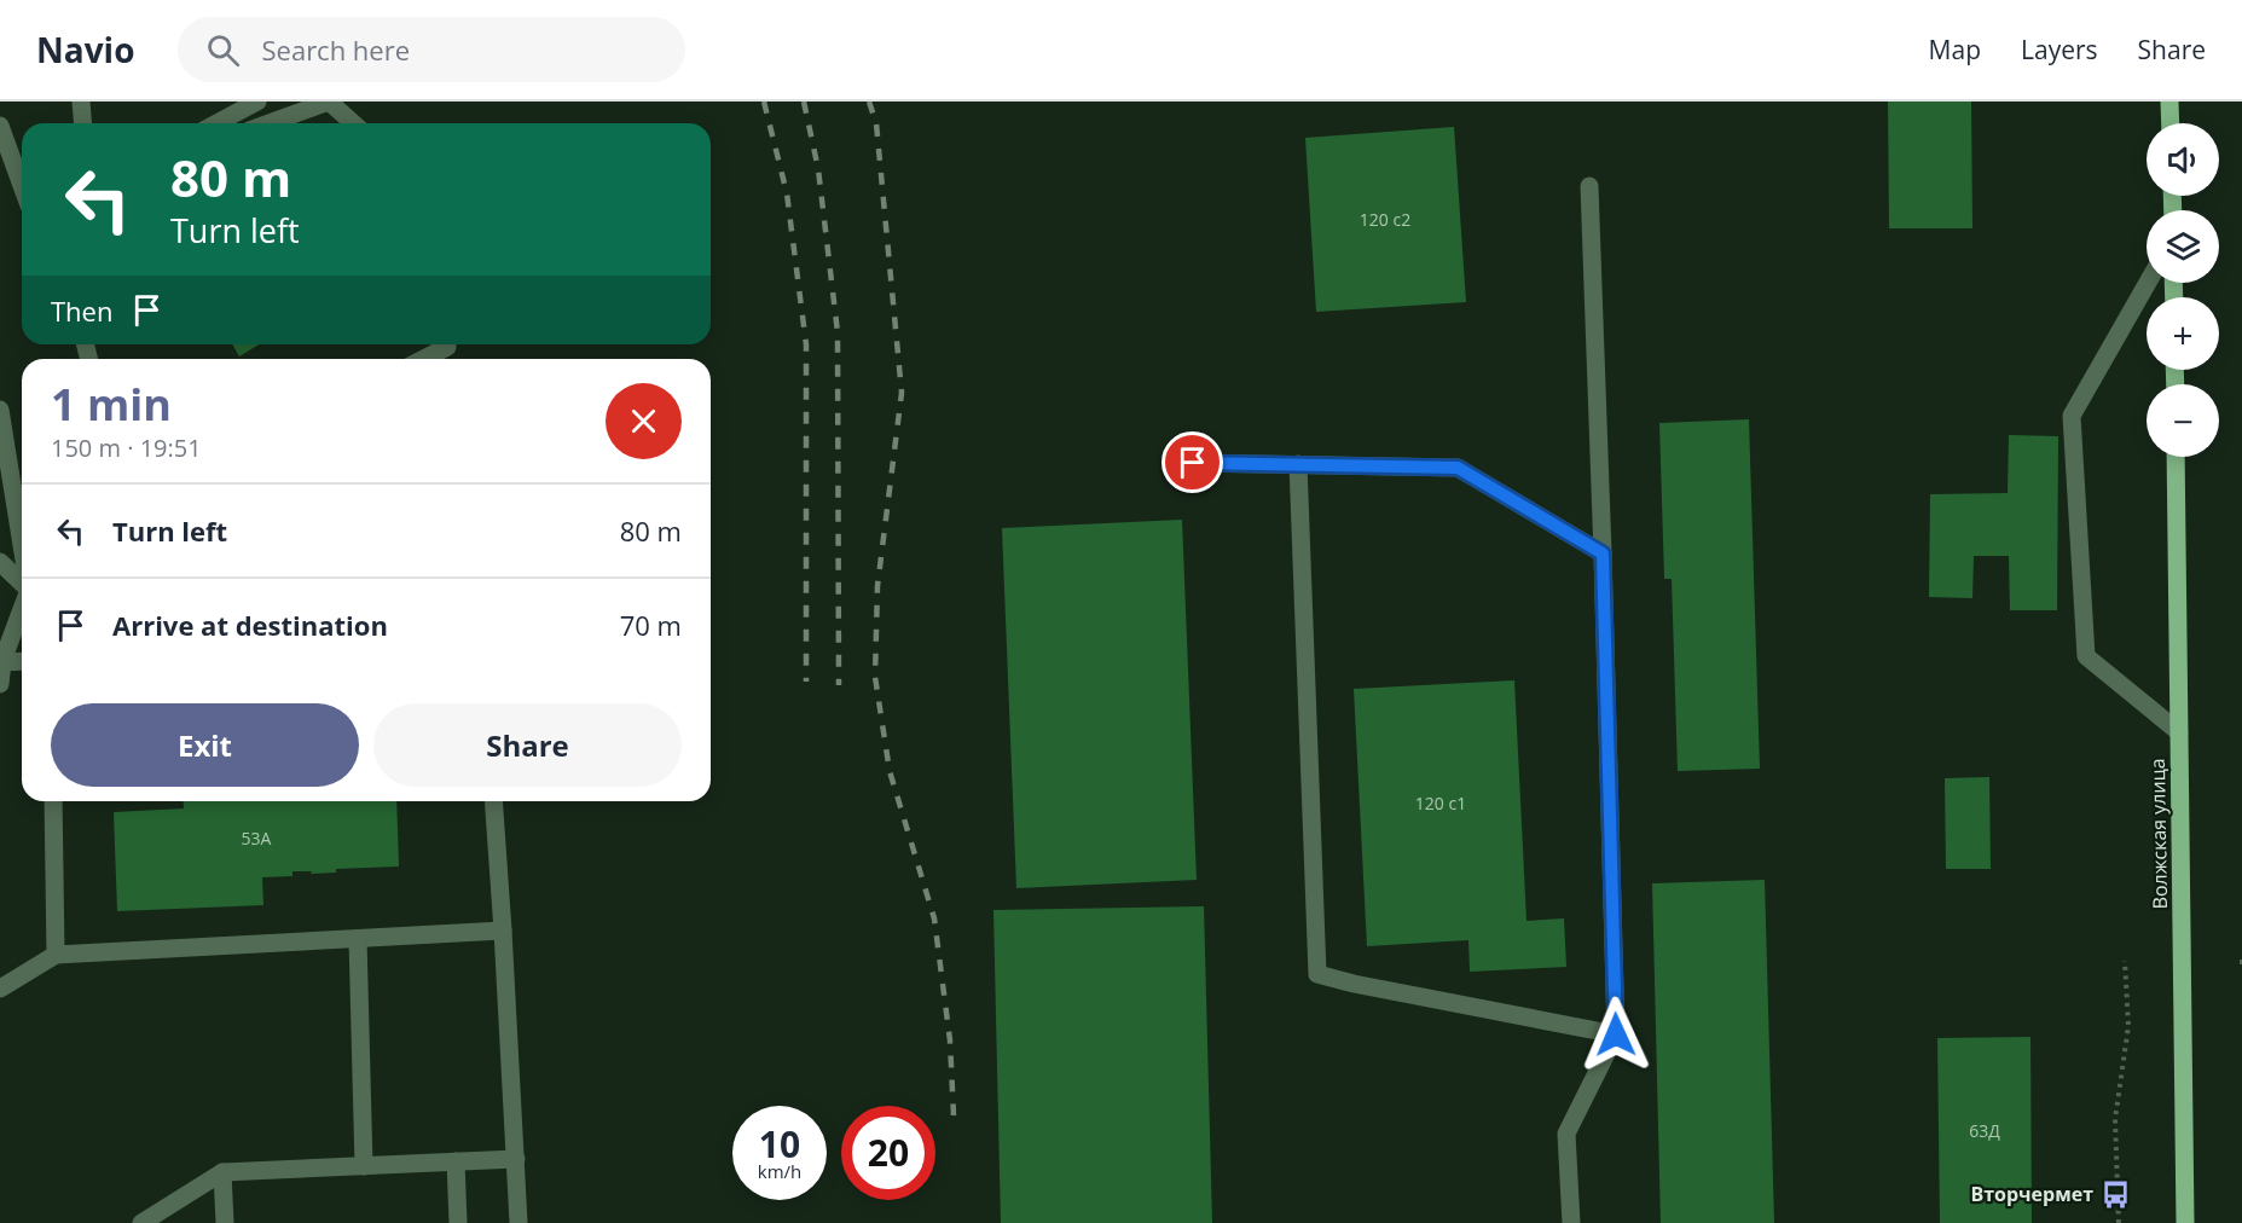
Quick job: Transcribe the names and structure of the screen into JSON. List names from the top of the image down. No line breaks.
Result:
{"streets":{"main road":["Волжская улица"]},"places":{"bus stop":["Вторчермет"]},"house_numbers":["120 с2","120 с1","53А","63Д"],"page":{"header":"Navio","search":"Search here","nav":["Map","Layers","Share"],"map_buttons":["+","−"],"turn":["80 m","Turn left"],"then":"Then","heading":["1 min","150 m · 19:51"],"list":[{"name":"Turn left","value":"80 m"},{"name":"Arrive at destination","value":"70 m"}],"buttons":["Exit","Share"],"speed":"10 km/h","limit":"20"}}
